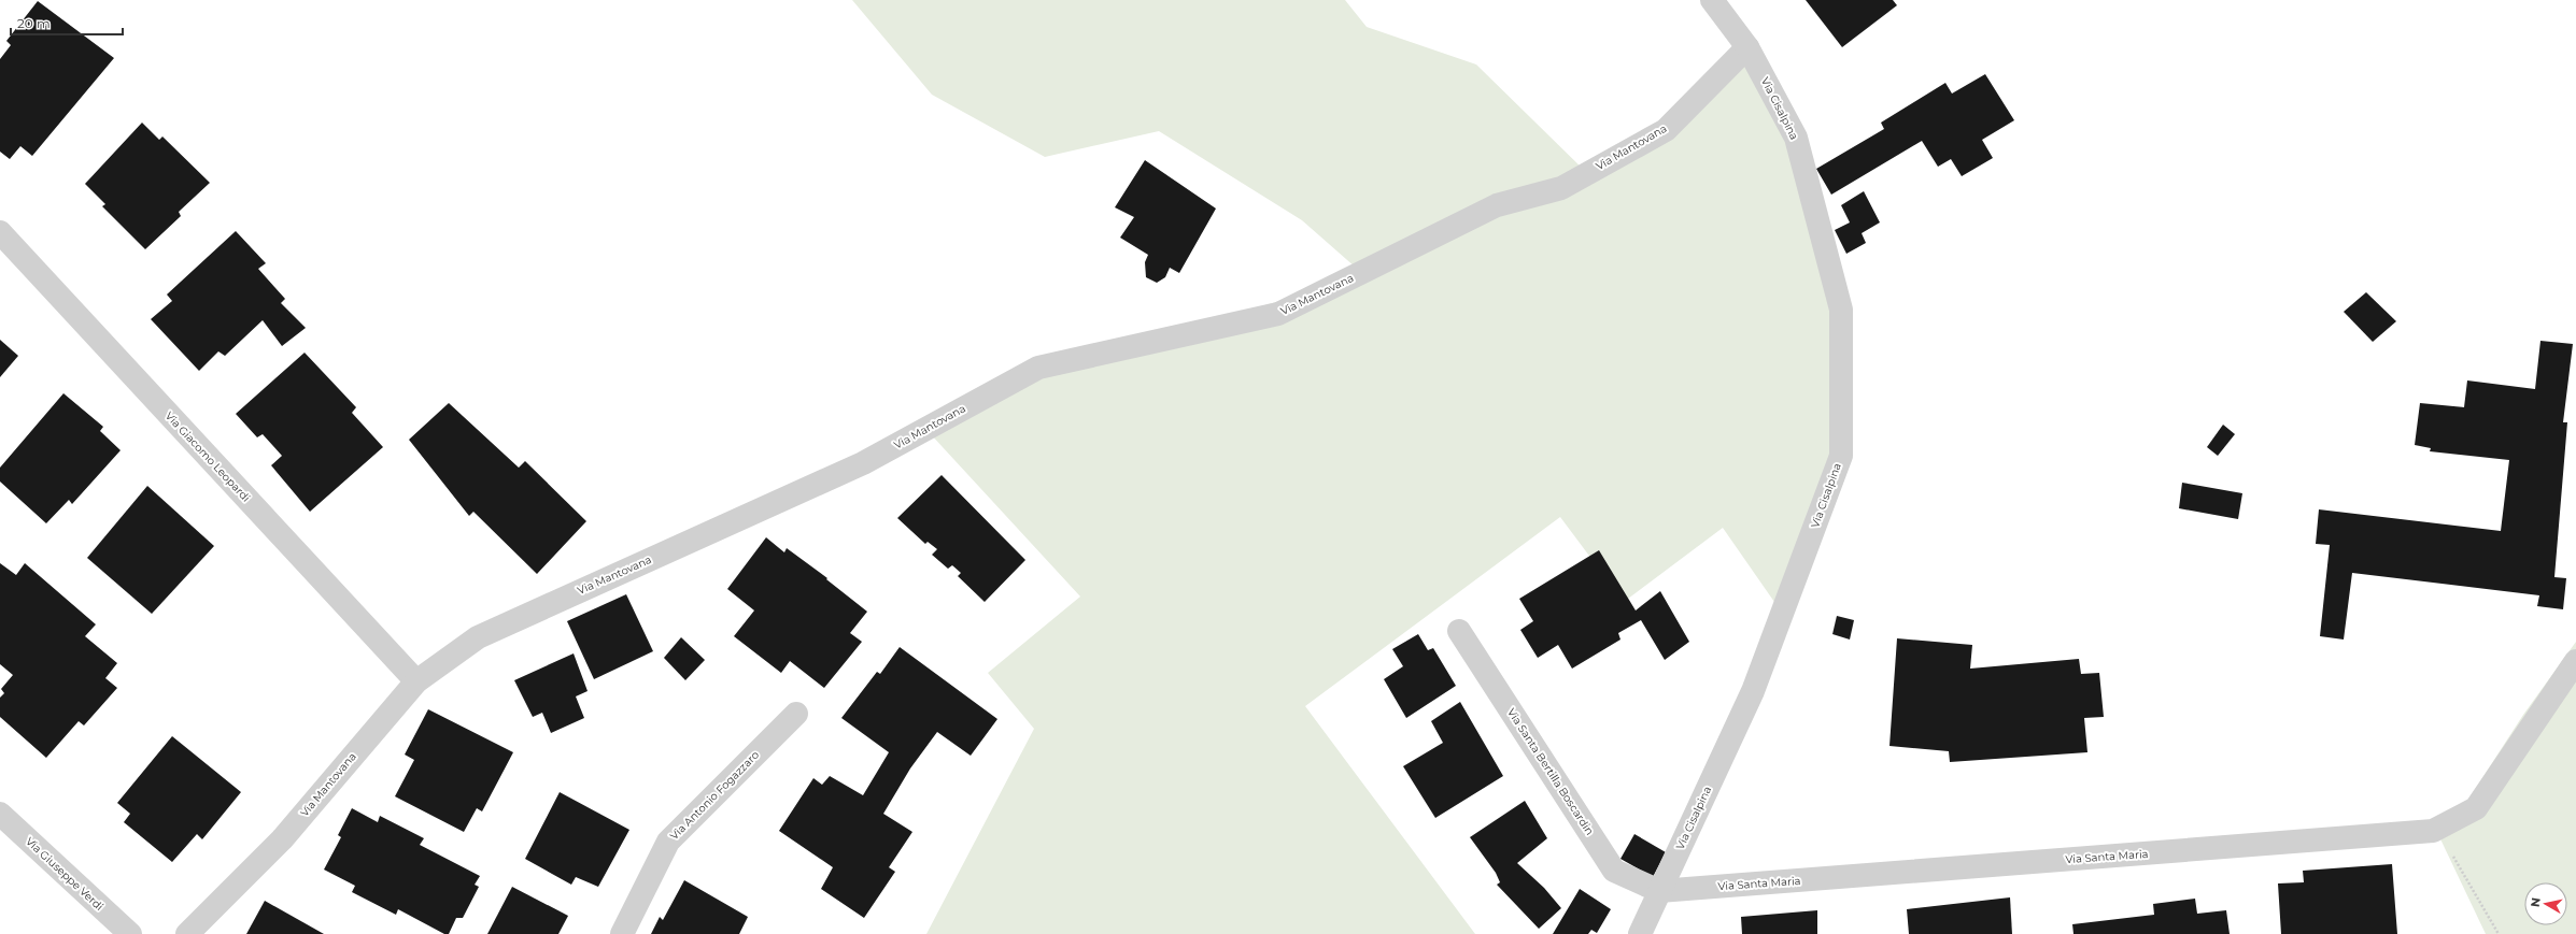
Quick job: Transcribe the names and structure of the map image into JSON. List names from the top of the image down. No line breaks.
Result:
{"streets":{"street":["Via Cisalpina","Via Mantovana","Via Giacomo Leopardi","Via Santa Bertilla Boscardin","Via Antonio Fogazzaro","Via Santa Maria","Via Giuseppe Verdi"]},"crossings":[["Via Cisalpina","Via Mantovana"],["Via Cisalpina","Via Santa Bertilla Boscardin"],["Via Cisalpina","Via Santa Maria"],["Via Mantovana","Via Giacomo Leopardi"],["Via Santa Bertilla Boscardin","Via Santa Maria"]],"scale_bar":"20 m","north":"left"}
